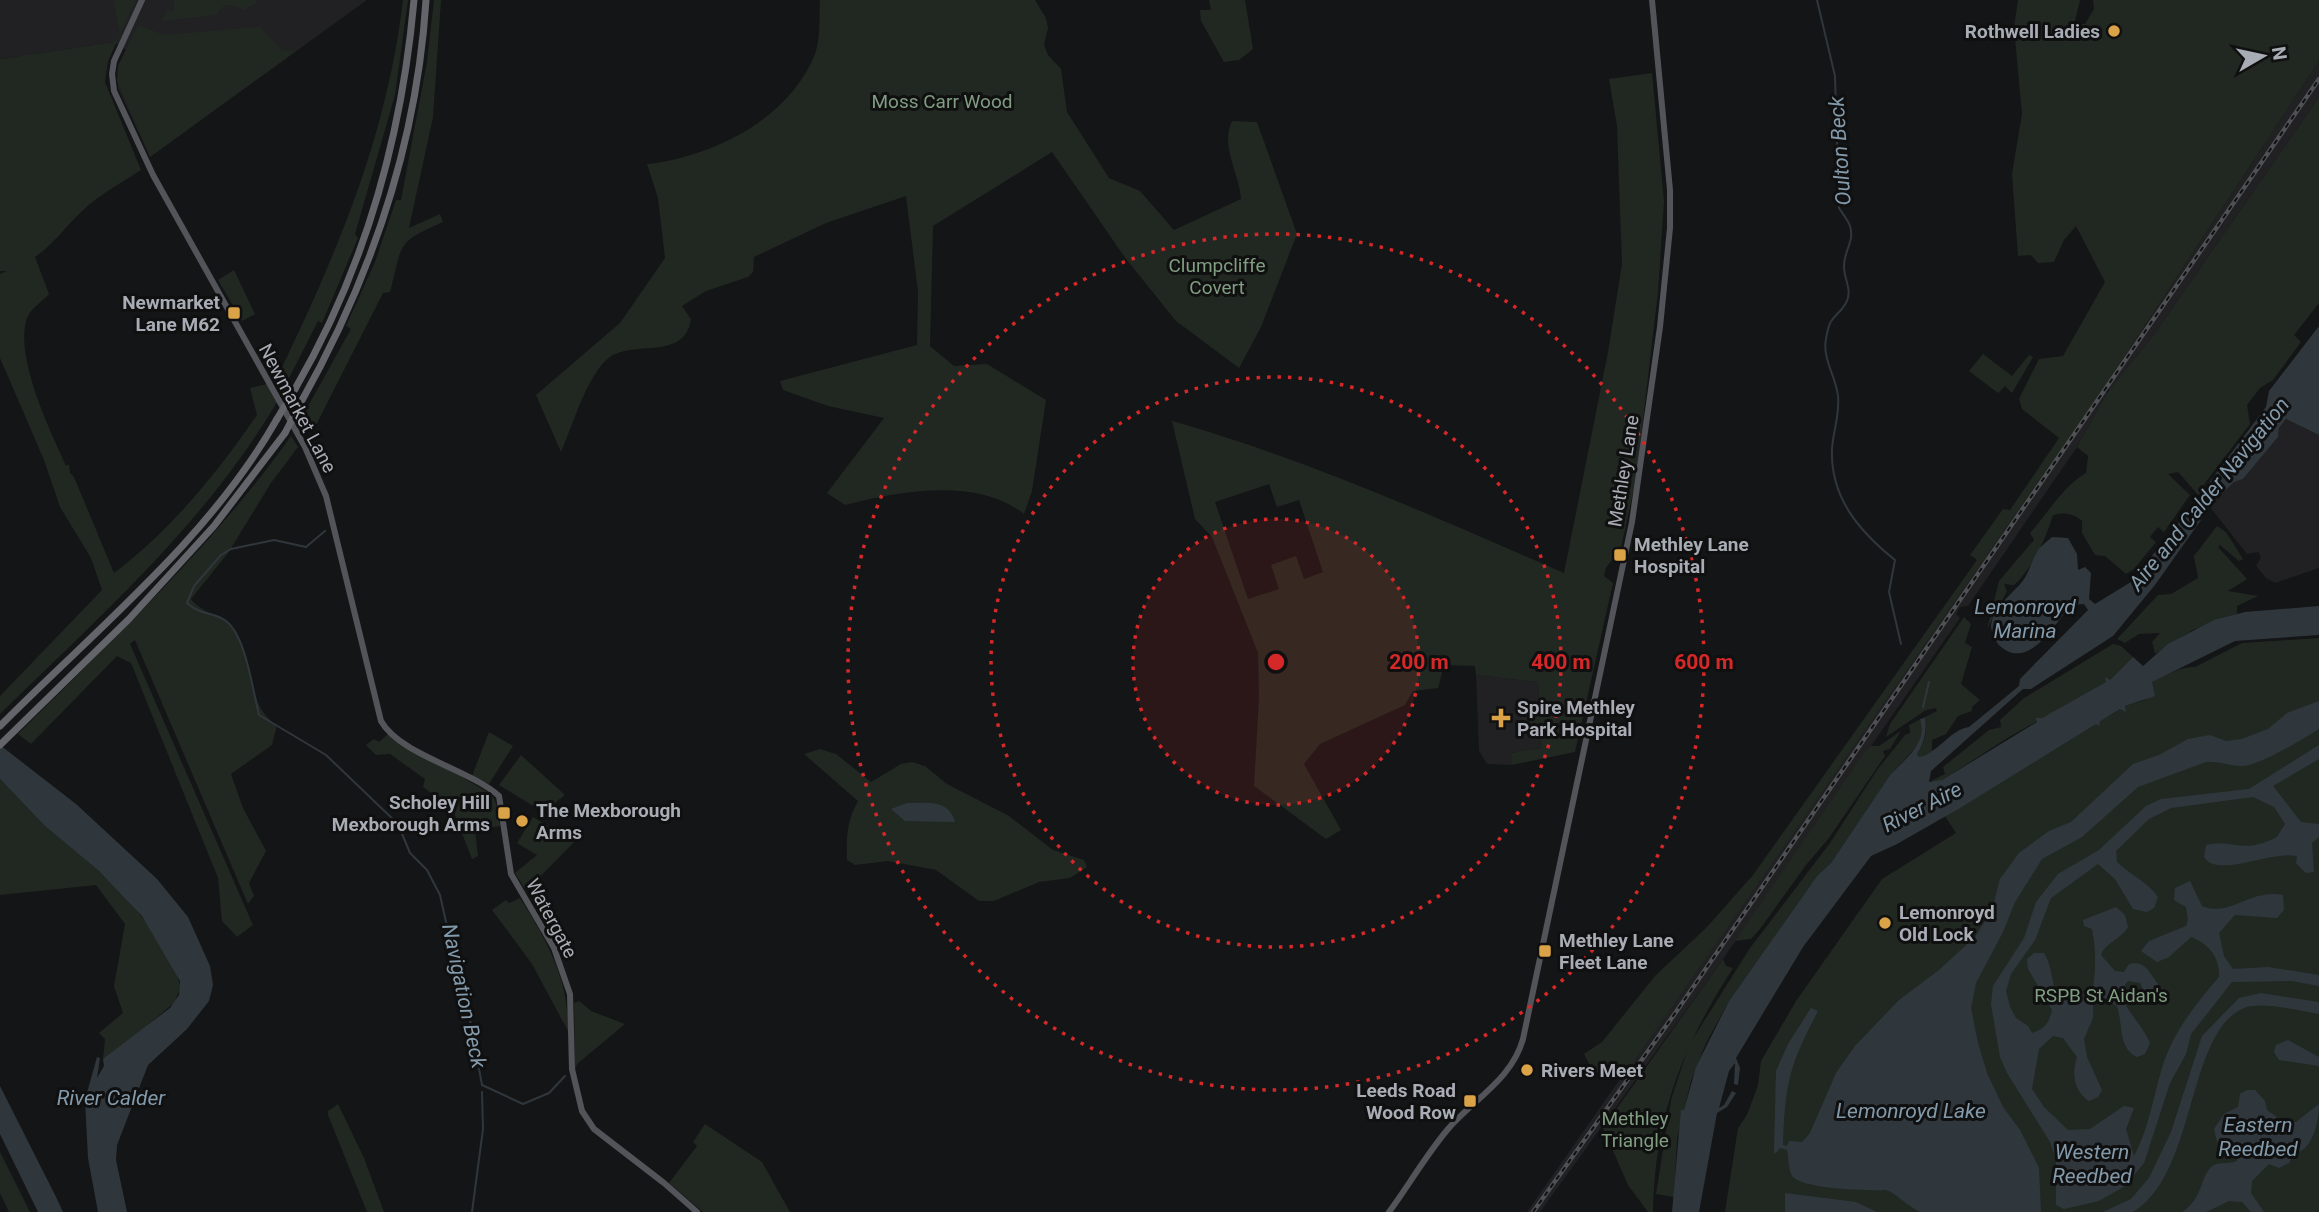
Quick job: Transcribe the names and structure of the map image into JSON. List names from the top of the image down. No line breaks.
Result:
{"streets":{"main road":["Newmarket Lane","Methley Lane","Watergate"]},"crossings":[["Newmarket Lane","Watergate"]],"water":["Oulton Beck","Aire and Calder Navigation","Lemonroyd Marina","River Aire","Navigation Beck","River Calder","Lemonroyd Lake","Eastern Reedbed","Western Reedbed"],"parks":["Moss Carr Wood","Clumpcliffe Covert","RSPB St Aidan's","Methley Triangle"],"places":{"other":["Rothwell Ladies","The Mexborough Arms","Lemonroyd Old Lock","Rivers Meet"],"transit":["Newmarket Lane M62","Methley Lane Hospital","Scholey Hill Mexborough Arms","Methley Lane Fleet Lane","Leeds Road Wood Row"],"health":["Spire Methley Park Hospital"]},"north":"right","rings":["200 m","400 m","600 m"]}
